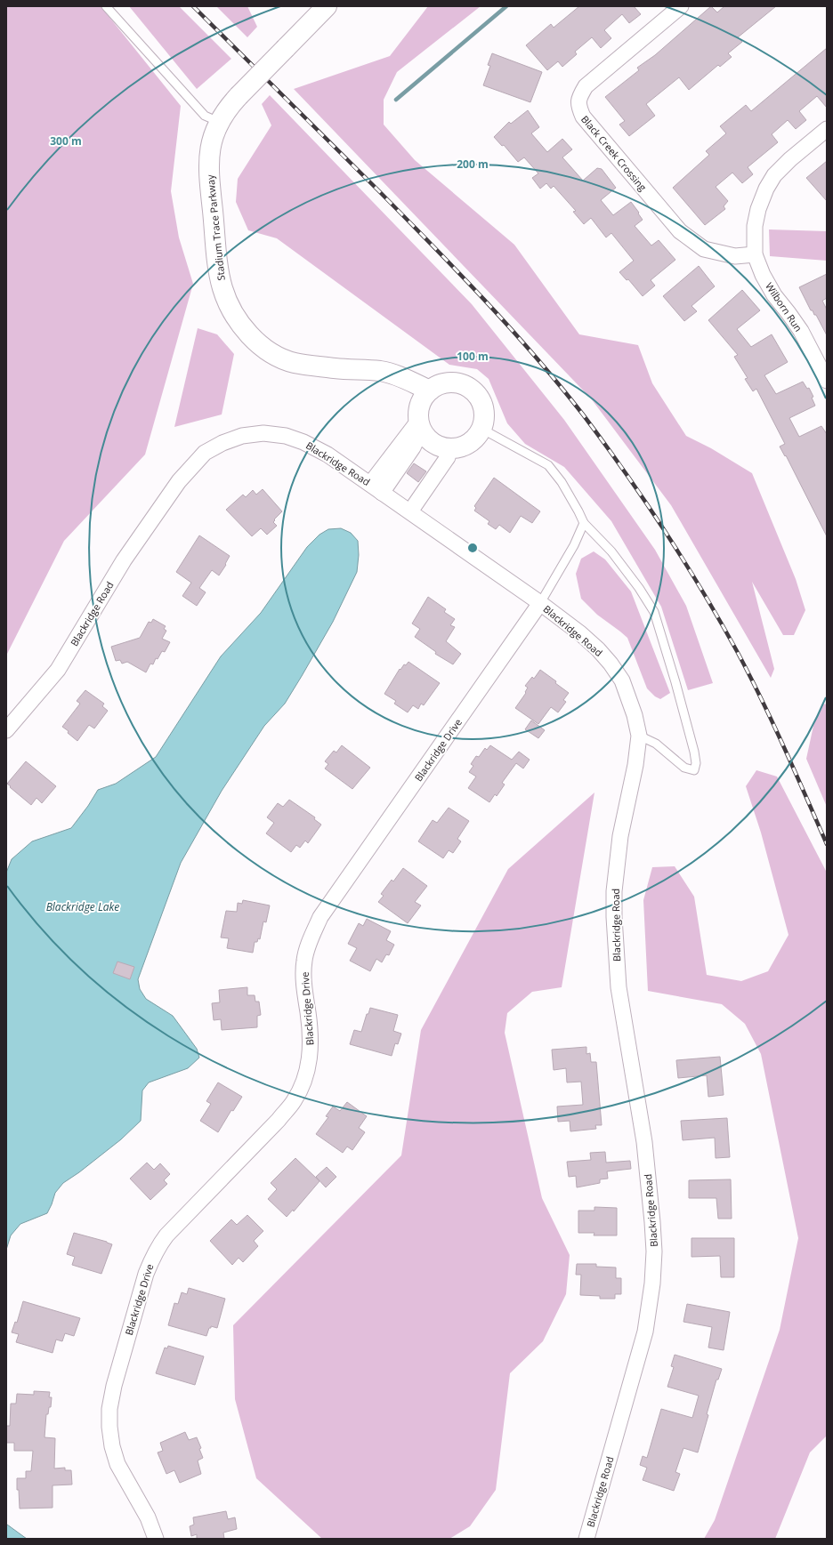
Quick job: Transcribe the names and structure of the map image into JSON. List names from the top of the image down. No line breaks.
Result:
{"streets":{"street":["Black Creek Crossing","Stadium Trace Parkway","Wilborn Run","Blackridge Road","Blackridge Drive"]},"crossings":[["Black Creek Crossing","Wilborn Run"],["Blackridge Road","Blackridge Drive"]],"water":["Blackridge Lake"],"rings":["300 m","200 m","100 m"]}
